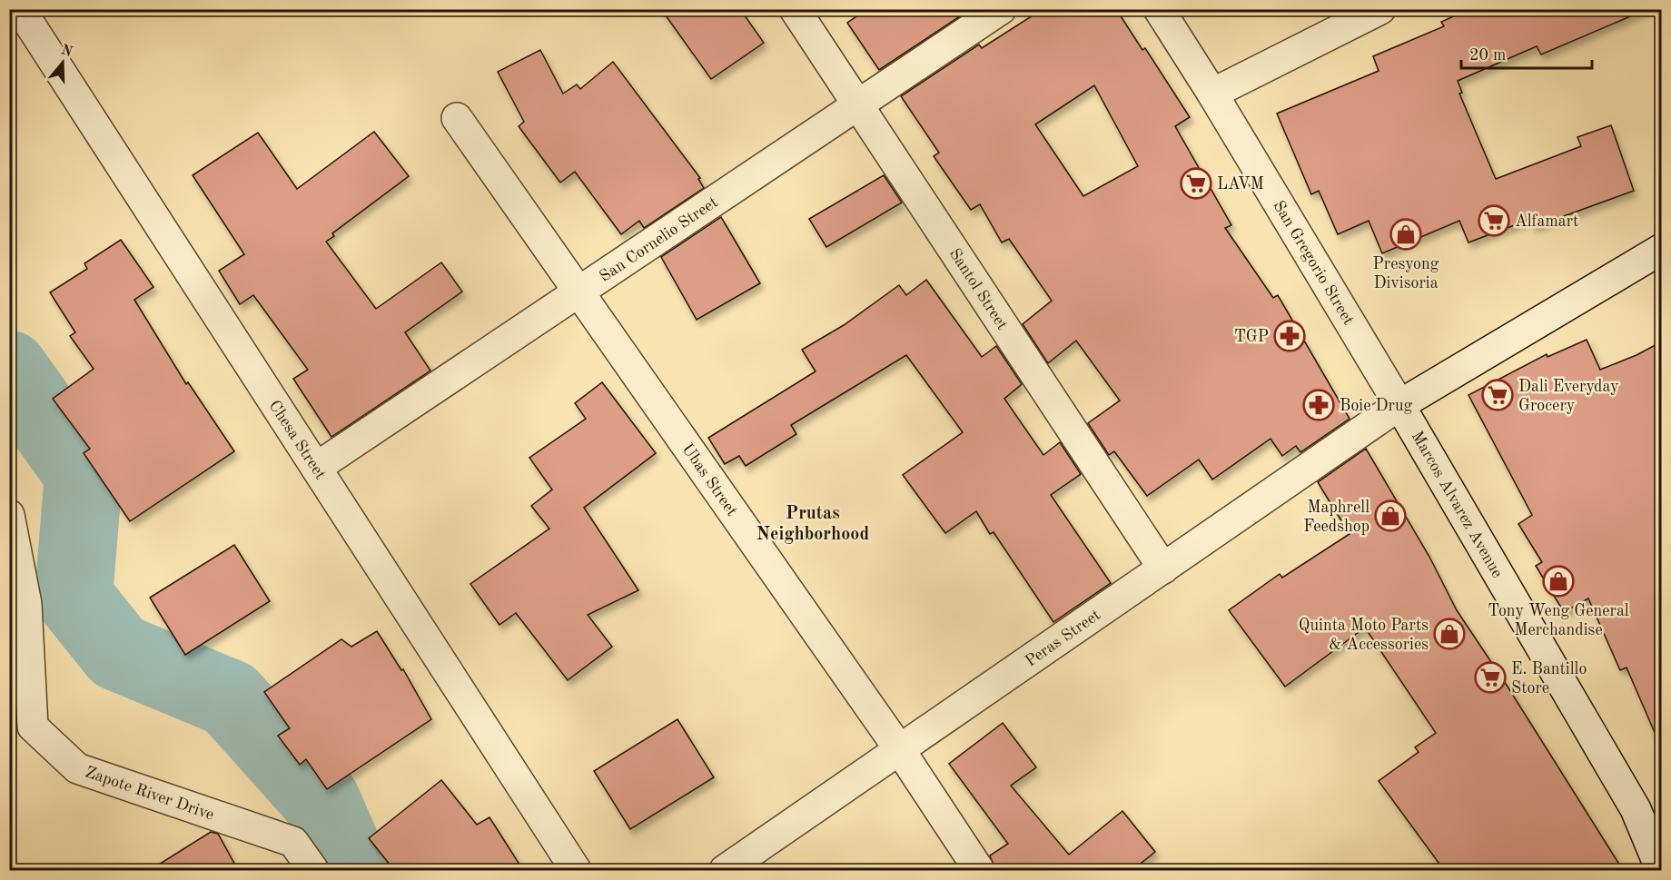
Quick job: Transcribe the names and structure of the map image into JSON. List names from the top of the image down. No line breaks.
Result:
{"streets":{"street":["San Cornelio Street","San Gregorio Street","Santol Street","Chesa Street","Ubas Street","Marcos Alvarez Avenue","Peras Street","Zapote River Drive"]},"crossings":[["San Cornelio Street","Santol Street"],["San Cornelio Street","Chesa Street"],["San Cornelio Street","Ubas Street"],["San Gregorio Street","Marcos Alvarez Avenue"],["San Gregorio Street","Peras Street"],["Santol Street","Peras Street"],["Ubas Street","Peras Street"],["Marcos Alvarez Avenue","Peras Street"]],"districts":["Prutas Neighborhood"],"places":{"supermarket":["LAVM","Alfamart","Dali Everyday Grocery","E. Bantillo Store"],"shop":["Presyong Divisoria","Maphrell Feedshop","Tony Weng General Merchandise","Quinta Moto Parts & Accessories"],"pharmacy":["TGP","Boie Drug"]},"scale_bar":"20 m","north":"top"}
